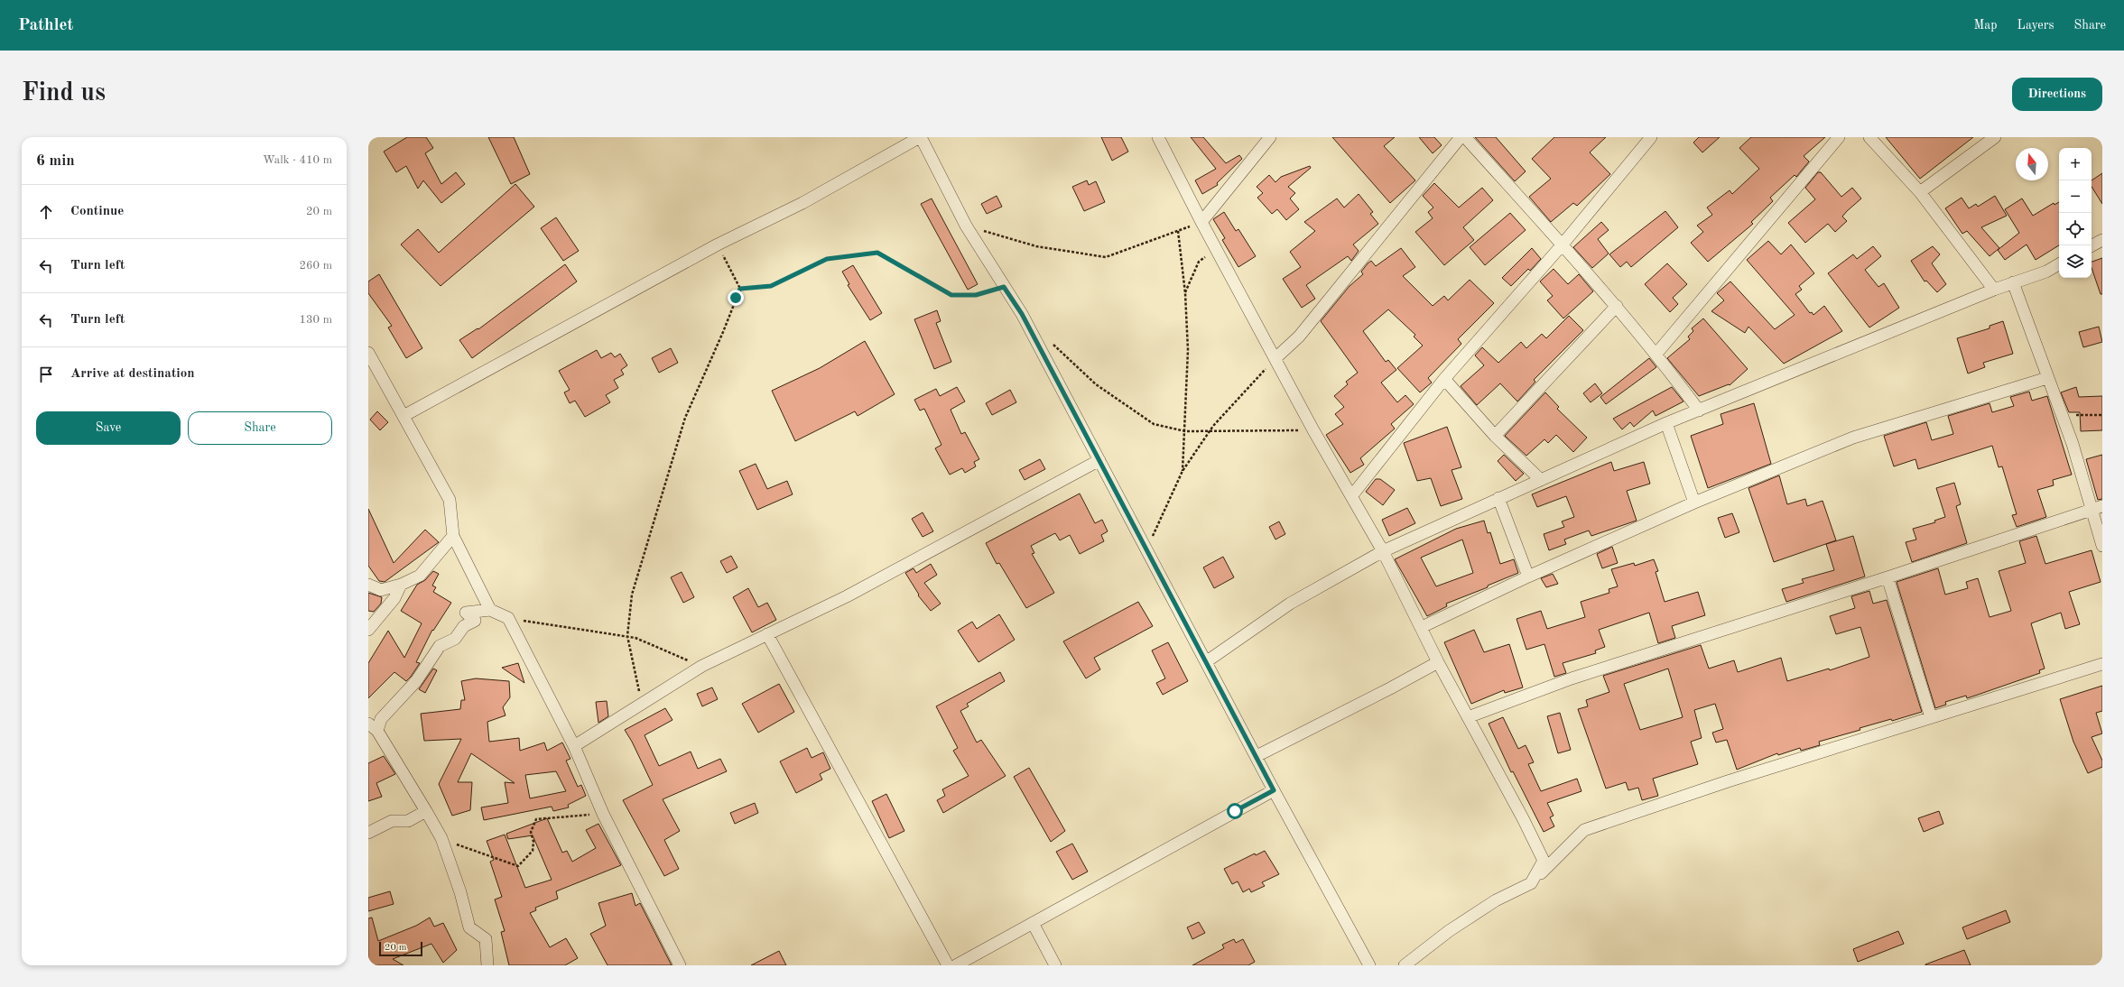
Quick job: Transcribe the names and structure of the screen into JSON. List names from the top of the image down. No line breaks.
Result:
{"scale_bar":"20 m","north":"top","page":{"header":"Pathlet","nav":["Map","Layers","Share"],"buttons":["Directions",["Save","Share"]],"title":"Find us","heading":["6 min","Walk · 410 m"],"map_buttons":["+","−"],"list":[["Continue","20 m"],["Turn left","260 m"],["Turn left","130 m"],"Arrive at destination"],"scale":"20 m"}}
